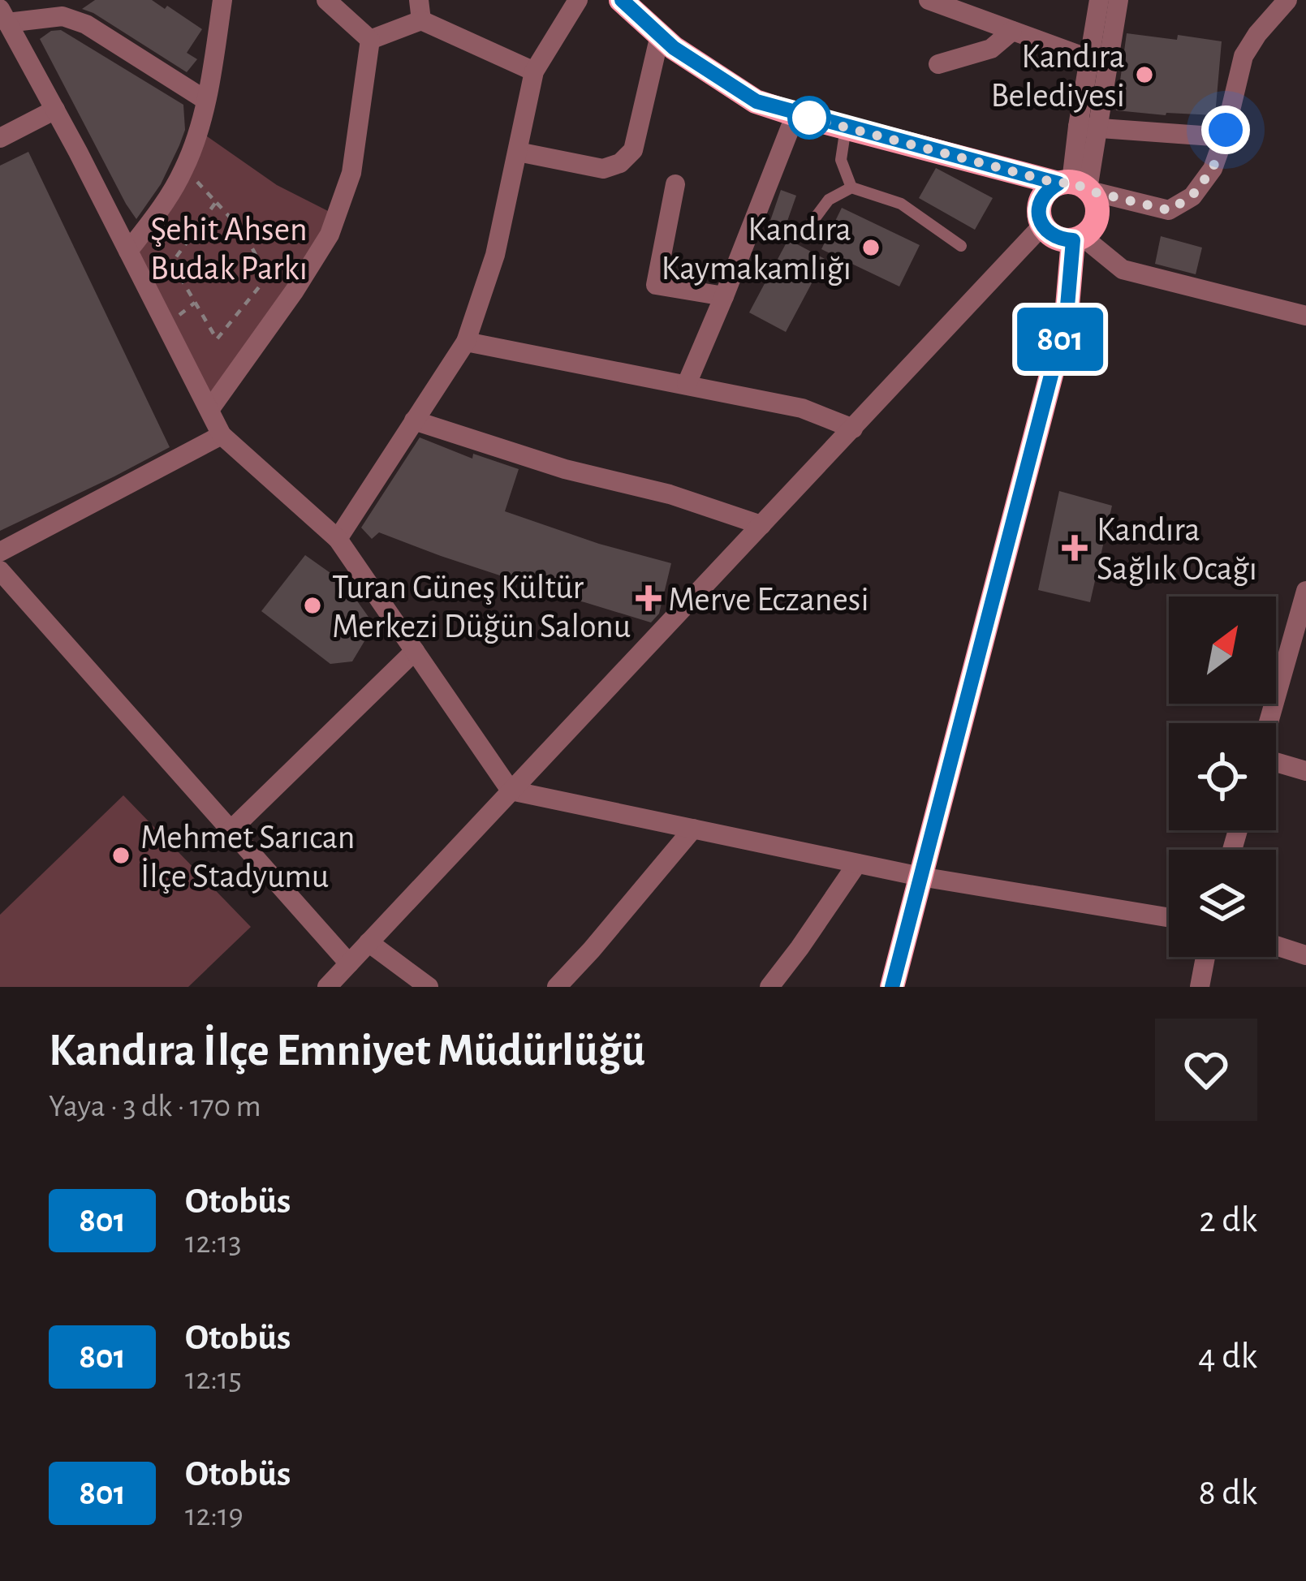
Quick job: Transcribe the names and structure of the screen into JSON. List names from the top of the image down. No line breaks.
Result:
{"parks":["Şehit Ahsen Budak Parkı"],"places":{"other":["Kandıra Belediyesi","Kandıra Kaymakamlığı","Turan Güneş Kültür Merkezi Düğün Salonu","Mehmet Sarıcan İlçe Stadyumu"],"health":["Kandıra Sağlık Ocağı","Merve Eczanesi"]},"lines":["bus line 801"],"north":"top right","page":{"on_map":"801","heading":["Kandıra İlçe Emniyet Müdürlüğü","Yaya · 3 dk · 170 m"],"list":[{"mark":"801","name":"Otobüs","note":"12:13","value":"2 dk"},{"mark":"801","name":"Otobüs","note":"12:15","value":"4 dk"},{"mark":"801","name":"Otobüs","note":"12:19","value":"8 dk"}]}}
